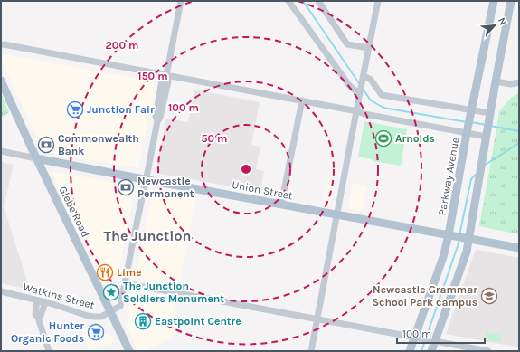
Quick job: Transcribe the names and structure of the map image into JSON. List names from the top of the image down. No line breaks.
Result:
{"streets":{"main road":["Parkway Avenue","Union Street","Glebe Road"],"street":["Watkins Street"]},"crossings":[["Parkway Avenue","Union Street"],["Union Street","Glebe Road"],["Glebe Road","Watkins Street"]],"districts":["The Junction"],"places":{"supermarket":["Junction Fair","Hunter Organic Foods"],"sports":["Arnolds"],"bank":["Commonwealth Bank","Newcastle Permanent"],"restaurant":["Lime"],"place":["The Junction Soldiers Monument"],"school or university":["Newcastle Grammar School Park campus"],"building":["Eastpoint Centre"]},"scale_bar":"100 m","north":"top right","rings":["200 m","150 m","100 m","50 m"]}
